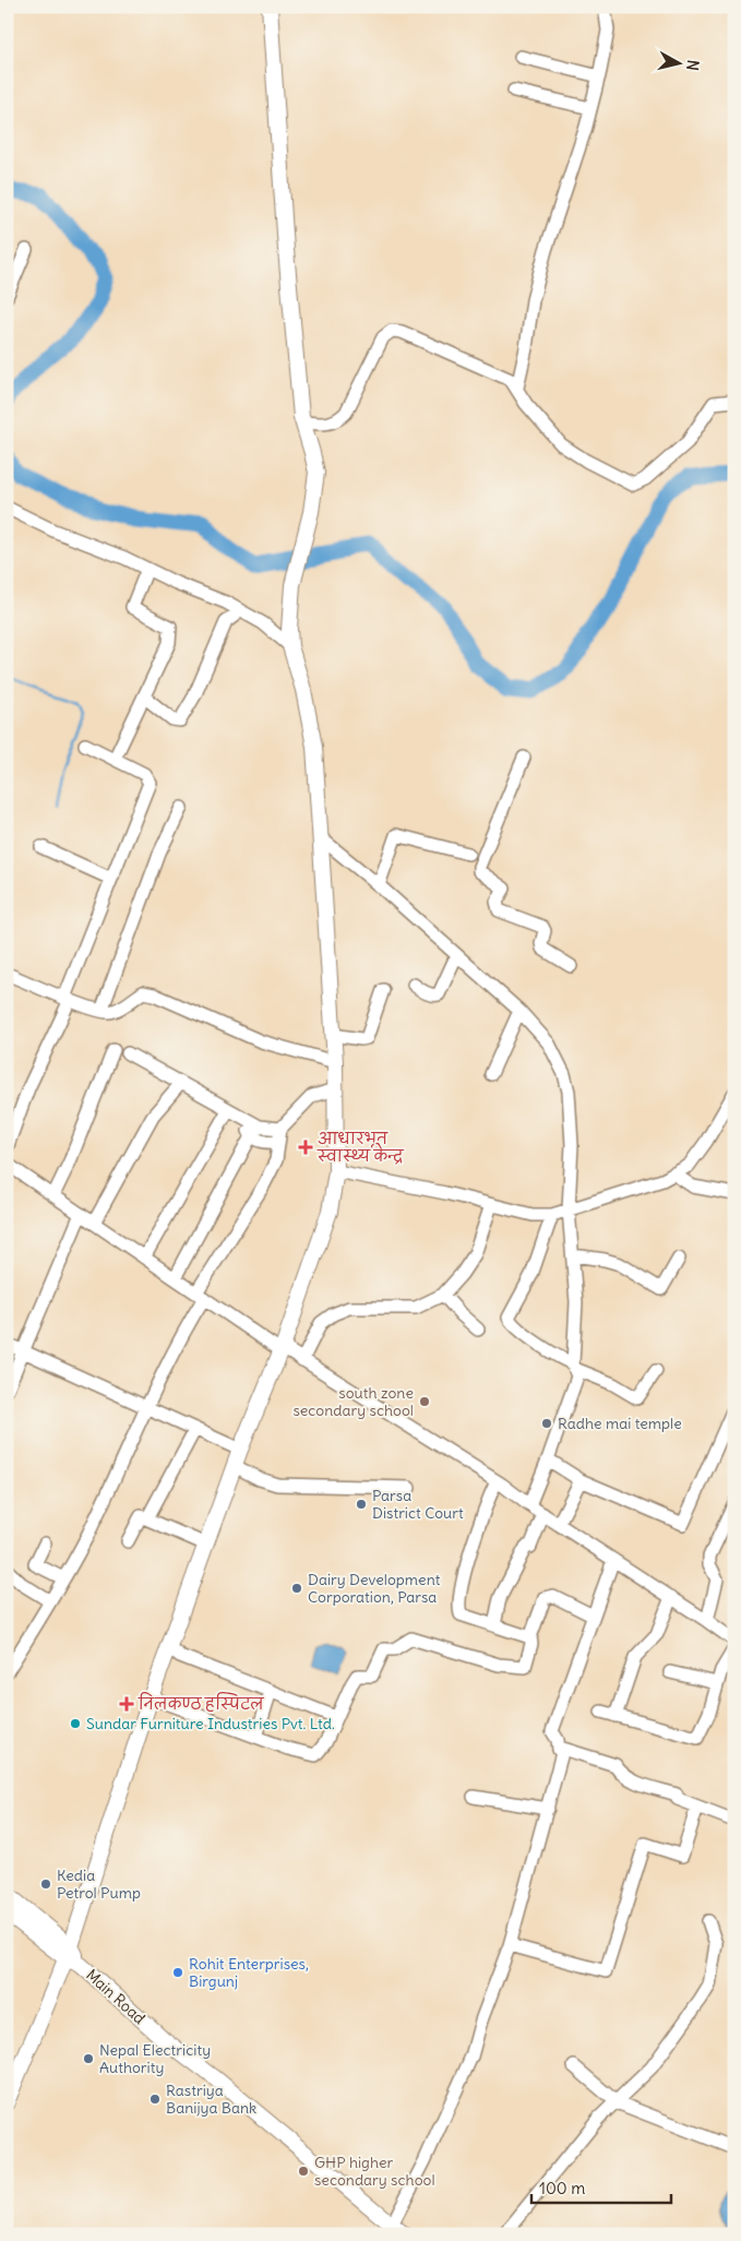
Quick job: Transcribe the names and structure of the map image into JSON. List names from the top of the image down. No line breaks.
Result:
{"streets":{"main road":["Main Road"]},"places":{"health":["आधारभूत स्वास्थ्य केन्द्र","निलकण्ठ हस्पिटल"],"other":["south zone secondary school","Radhe mai temple","Parsa District Court","Dairy Development Corporation, Parsa","Sundar Furniture Industries Pvt. Ltd.","Kedia Petrol Pump","Rohit Enterprises, Birgunj","Nepal Electricity Authority","Rastriya Banijya Bank","GHP higher secondary school"]},"scale_bar":"100 m","north":"right"}
